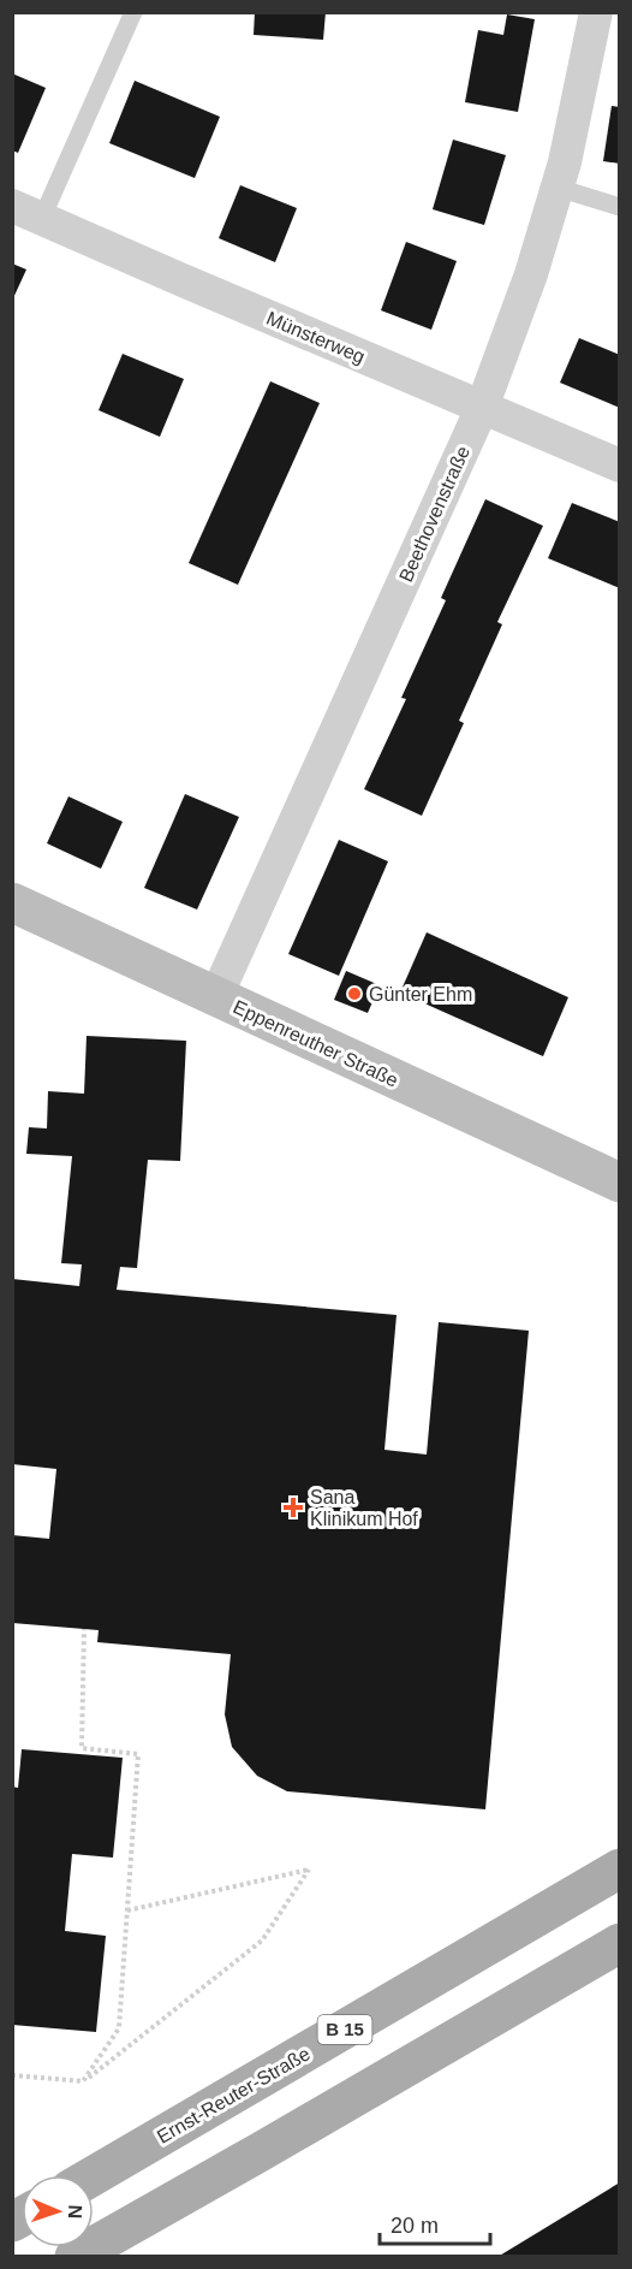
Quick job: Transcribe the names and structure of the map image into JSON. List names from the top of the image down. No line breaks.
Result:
{"streets":{"main road":["Eppenreuther Straße","B 15","Ernst-Reuter-Straße"],"street":["Münsterweg","Beethovenstraße"]},"crossings":[["Münsterweg","Beethovenstraße"],["Beethovenstraße","Eppenreuther Straße"]],"places":{"other":["Günter Ehm"],"health":["Sana Klinikum Hof"]},"scale_bar":"20 m","north":"right"}
